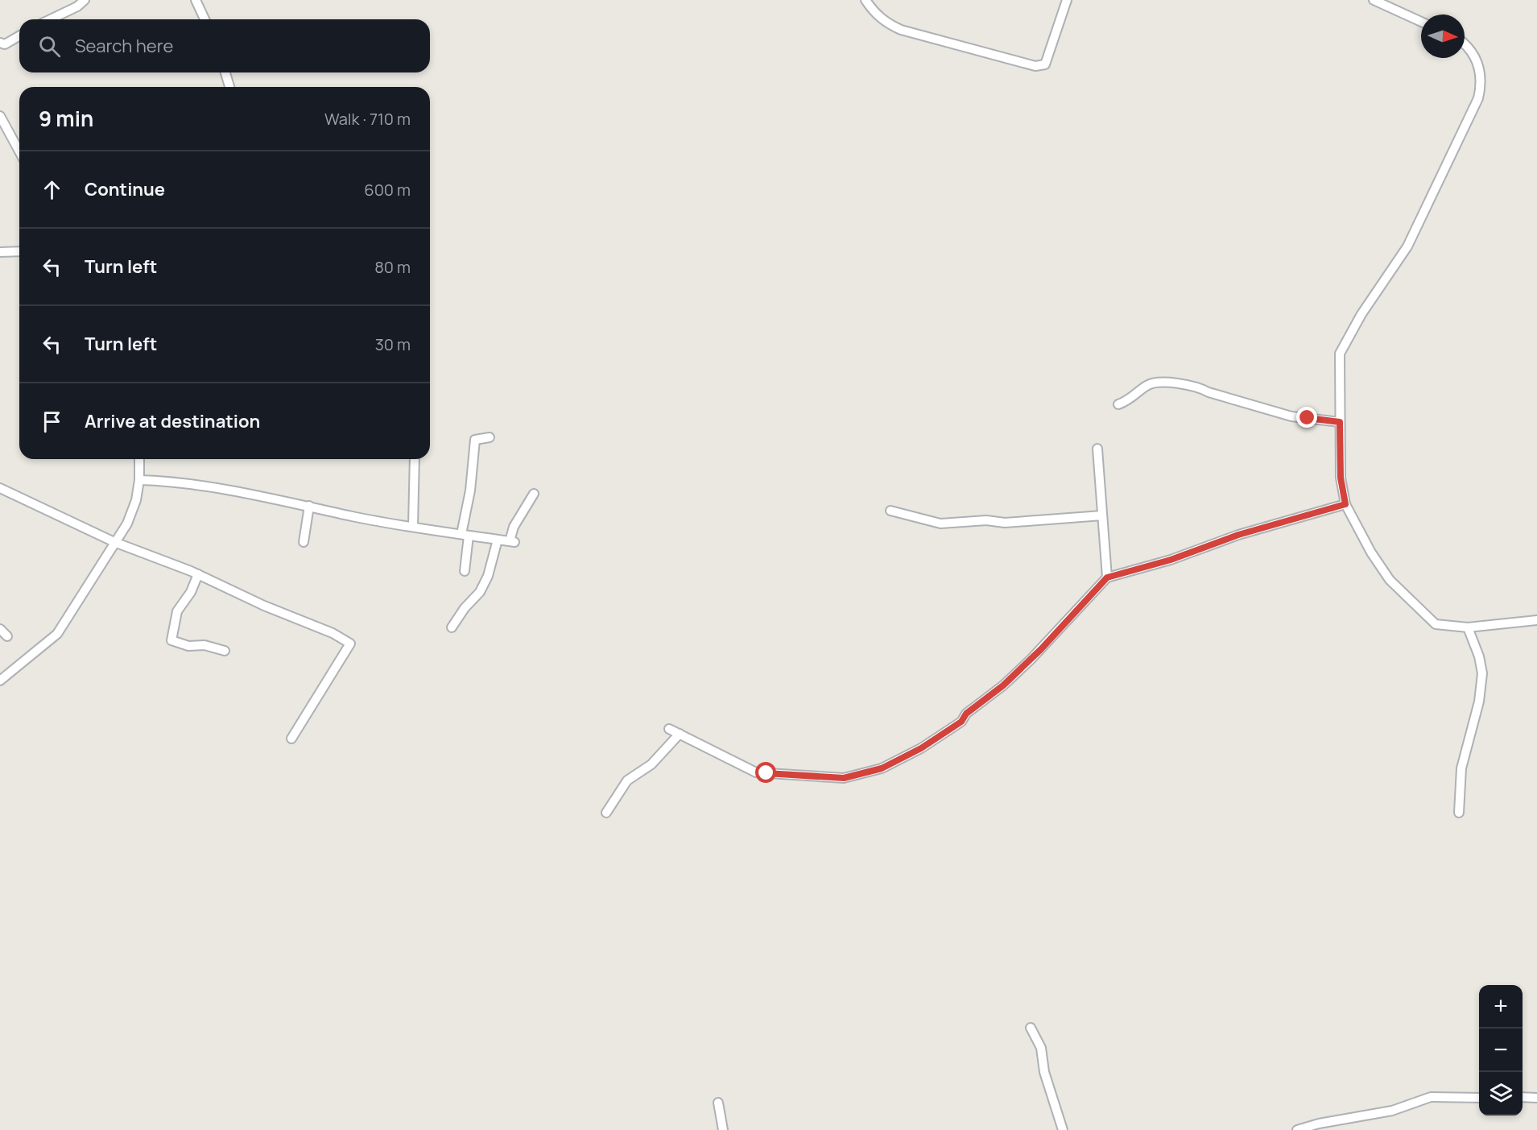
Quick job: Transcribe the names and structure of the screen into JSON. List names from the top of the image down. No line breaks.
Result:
{"north":"right","page":{"search":"Search here","heading":["9 min","Walk · 710 m"],"list":[["Continue","600 m"],["Turn left","80 m"],["Turn left","30 m"],"Arrive at destination"],"map_buttons":["+","−"]}}
